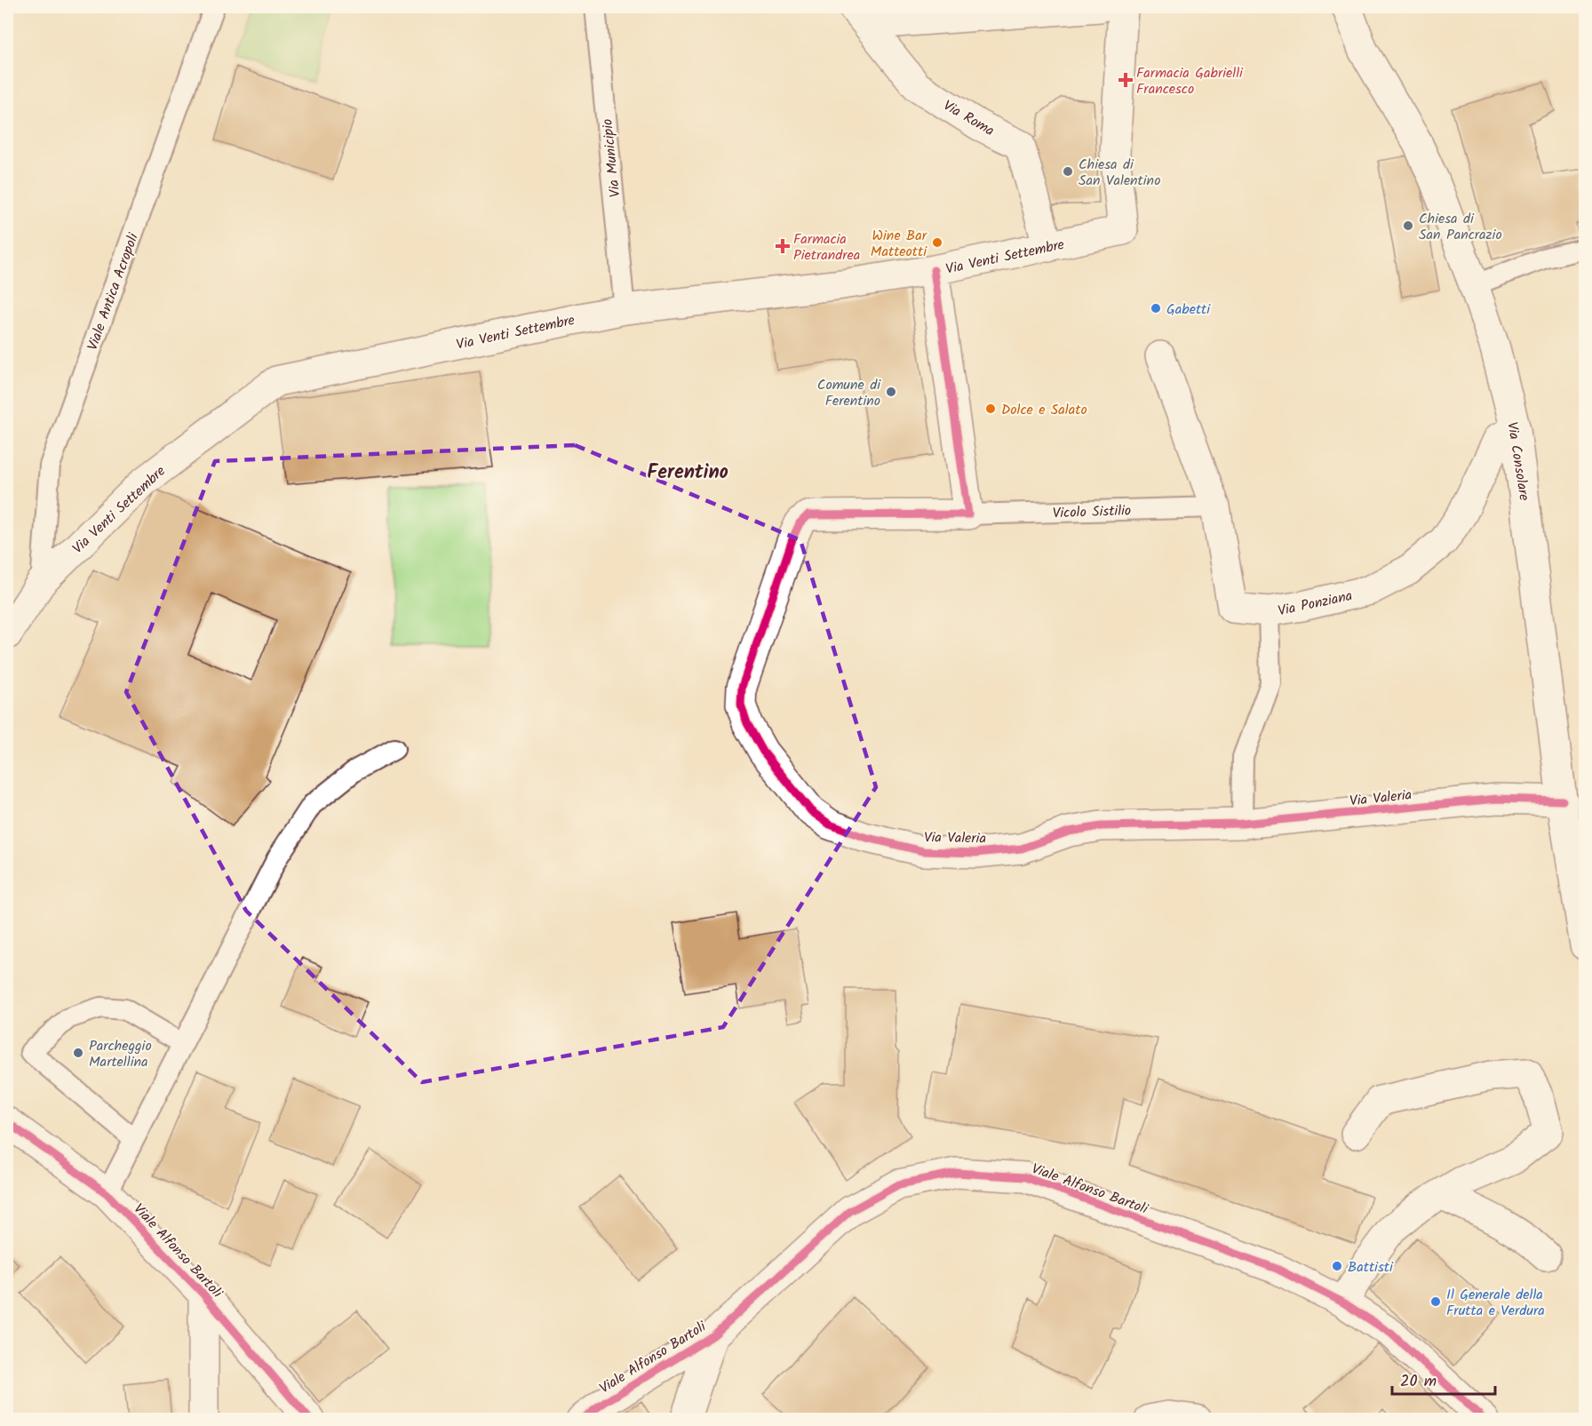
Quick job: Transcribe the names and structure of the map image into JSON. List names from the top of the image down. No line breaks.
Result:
{"streets":{"street":["Via Roma","Via Venti Settembre","Via Consolare","Via Ponziana","Via Valeria","Viale Alfonso Bartoli"],"lane":["Via Municipio","Viale Antica Acropoli","Vicolo Sistilio"]},"crossings":[["Via Roma","Via Venti Settembre"],["Via Municipio","Via Venti Settembre"],["Via Venti Settembre","Viale Antica Acropoli"],["Via Consolare","Via Ponziana"],["Via Consolare","Via Valeria"],["Vicolo Sistilio","Via Ponziana"],["Vicolo Sistilio","Via Valeria"]],"districts":["Ferentino"],"places":{"health":["Farmacia Gabrielli Francesco","Farmacia Pietrandrea"],"other":["Chiesa di San Valentino","Chiesa di San Pancrazio","Wine Bar Matteotti","Gabetti","Comune di Ferentino","Dolce e Salato","Parcheggio Martellina","Battisti","Il Generale della Frutta e Verdura"]},"scale_bar":"20 m"}
